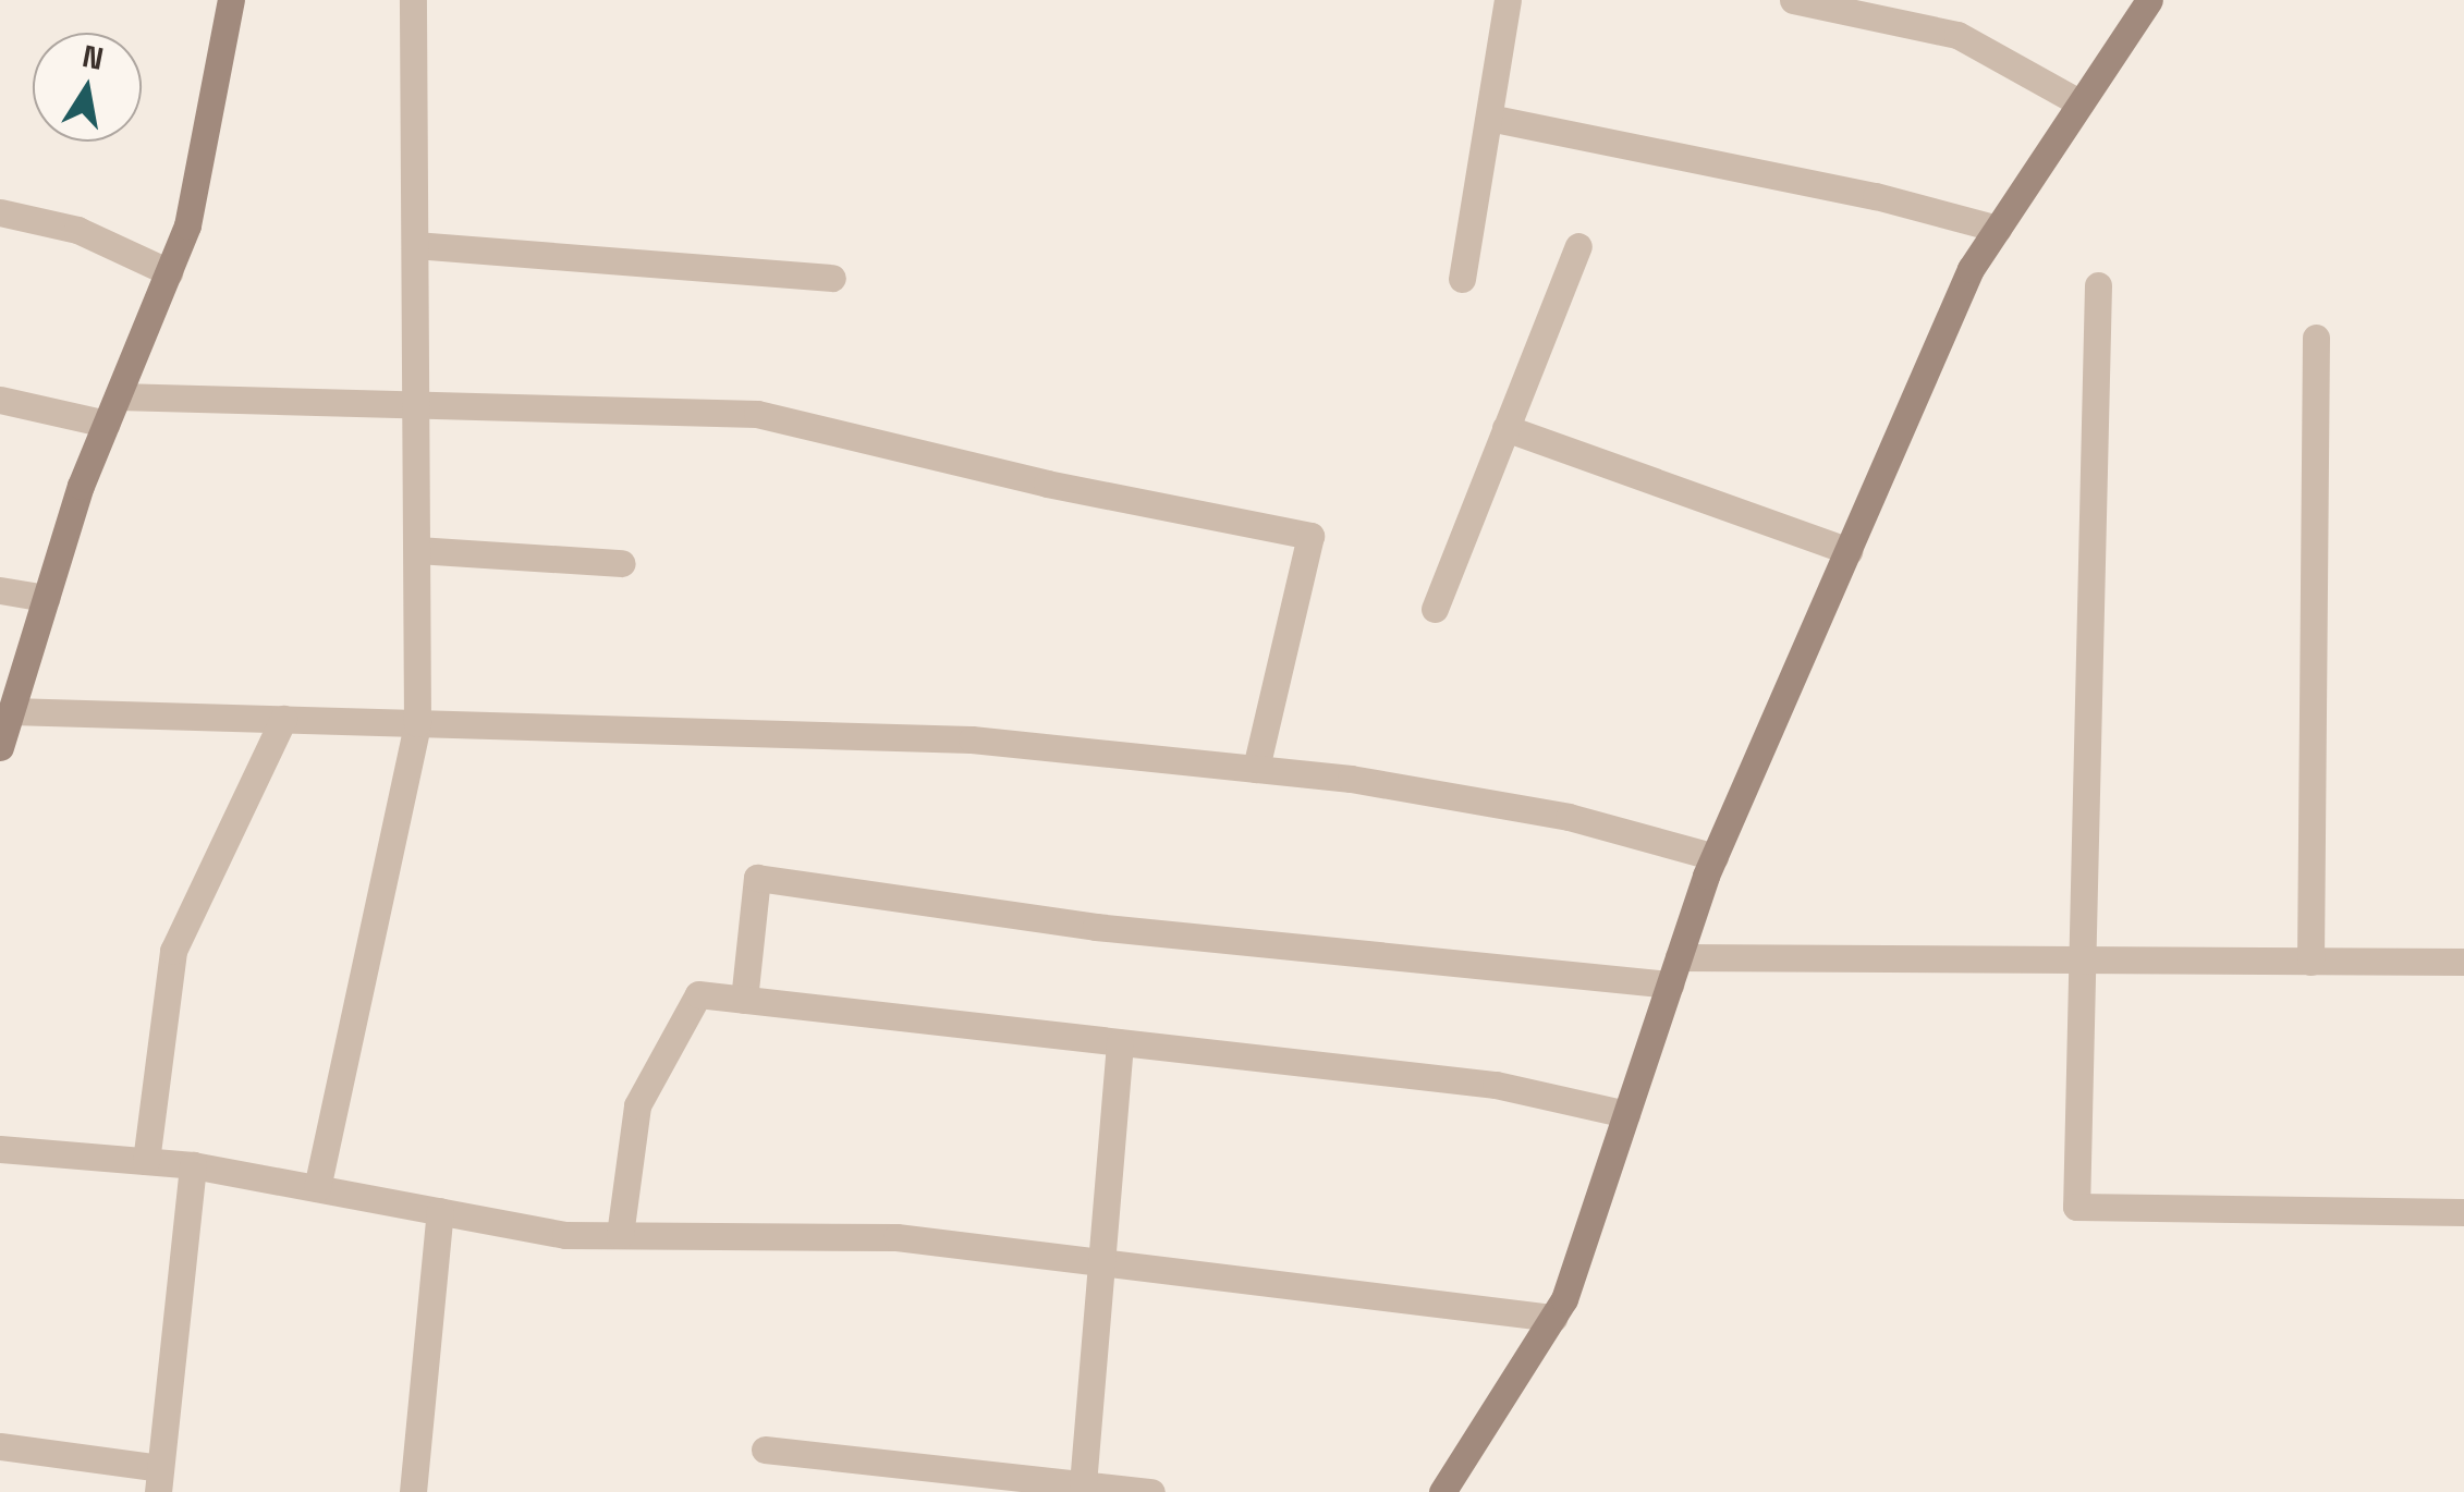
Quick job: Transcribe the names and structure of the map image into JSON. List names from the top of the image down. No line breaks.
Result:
{"north":"top"}
